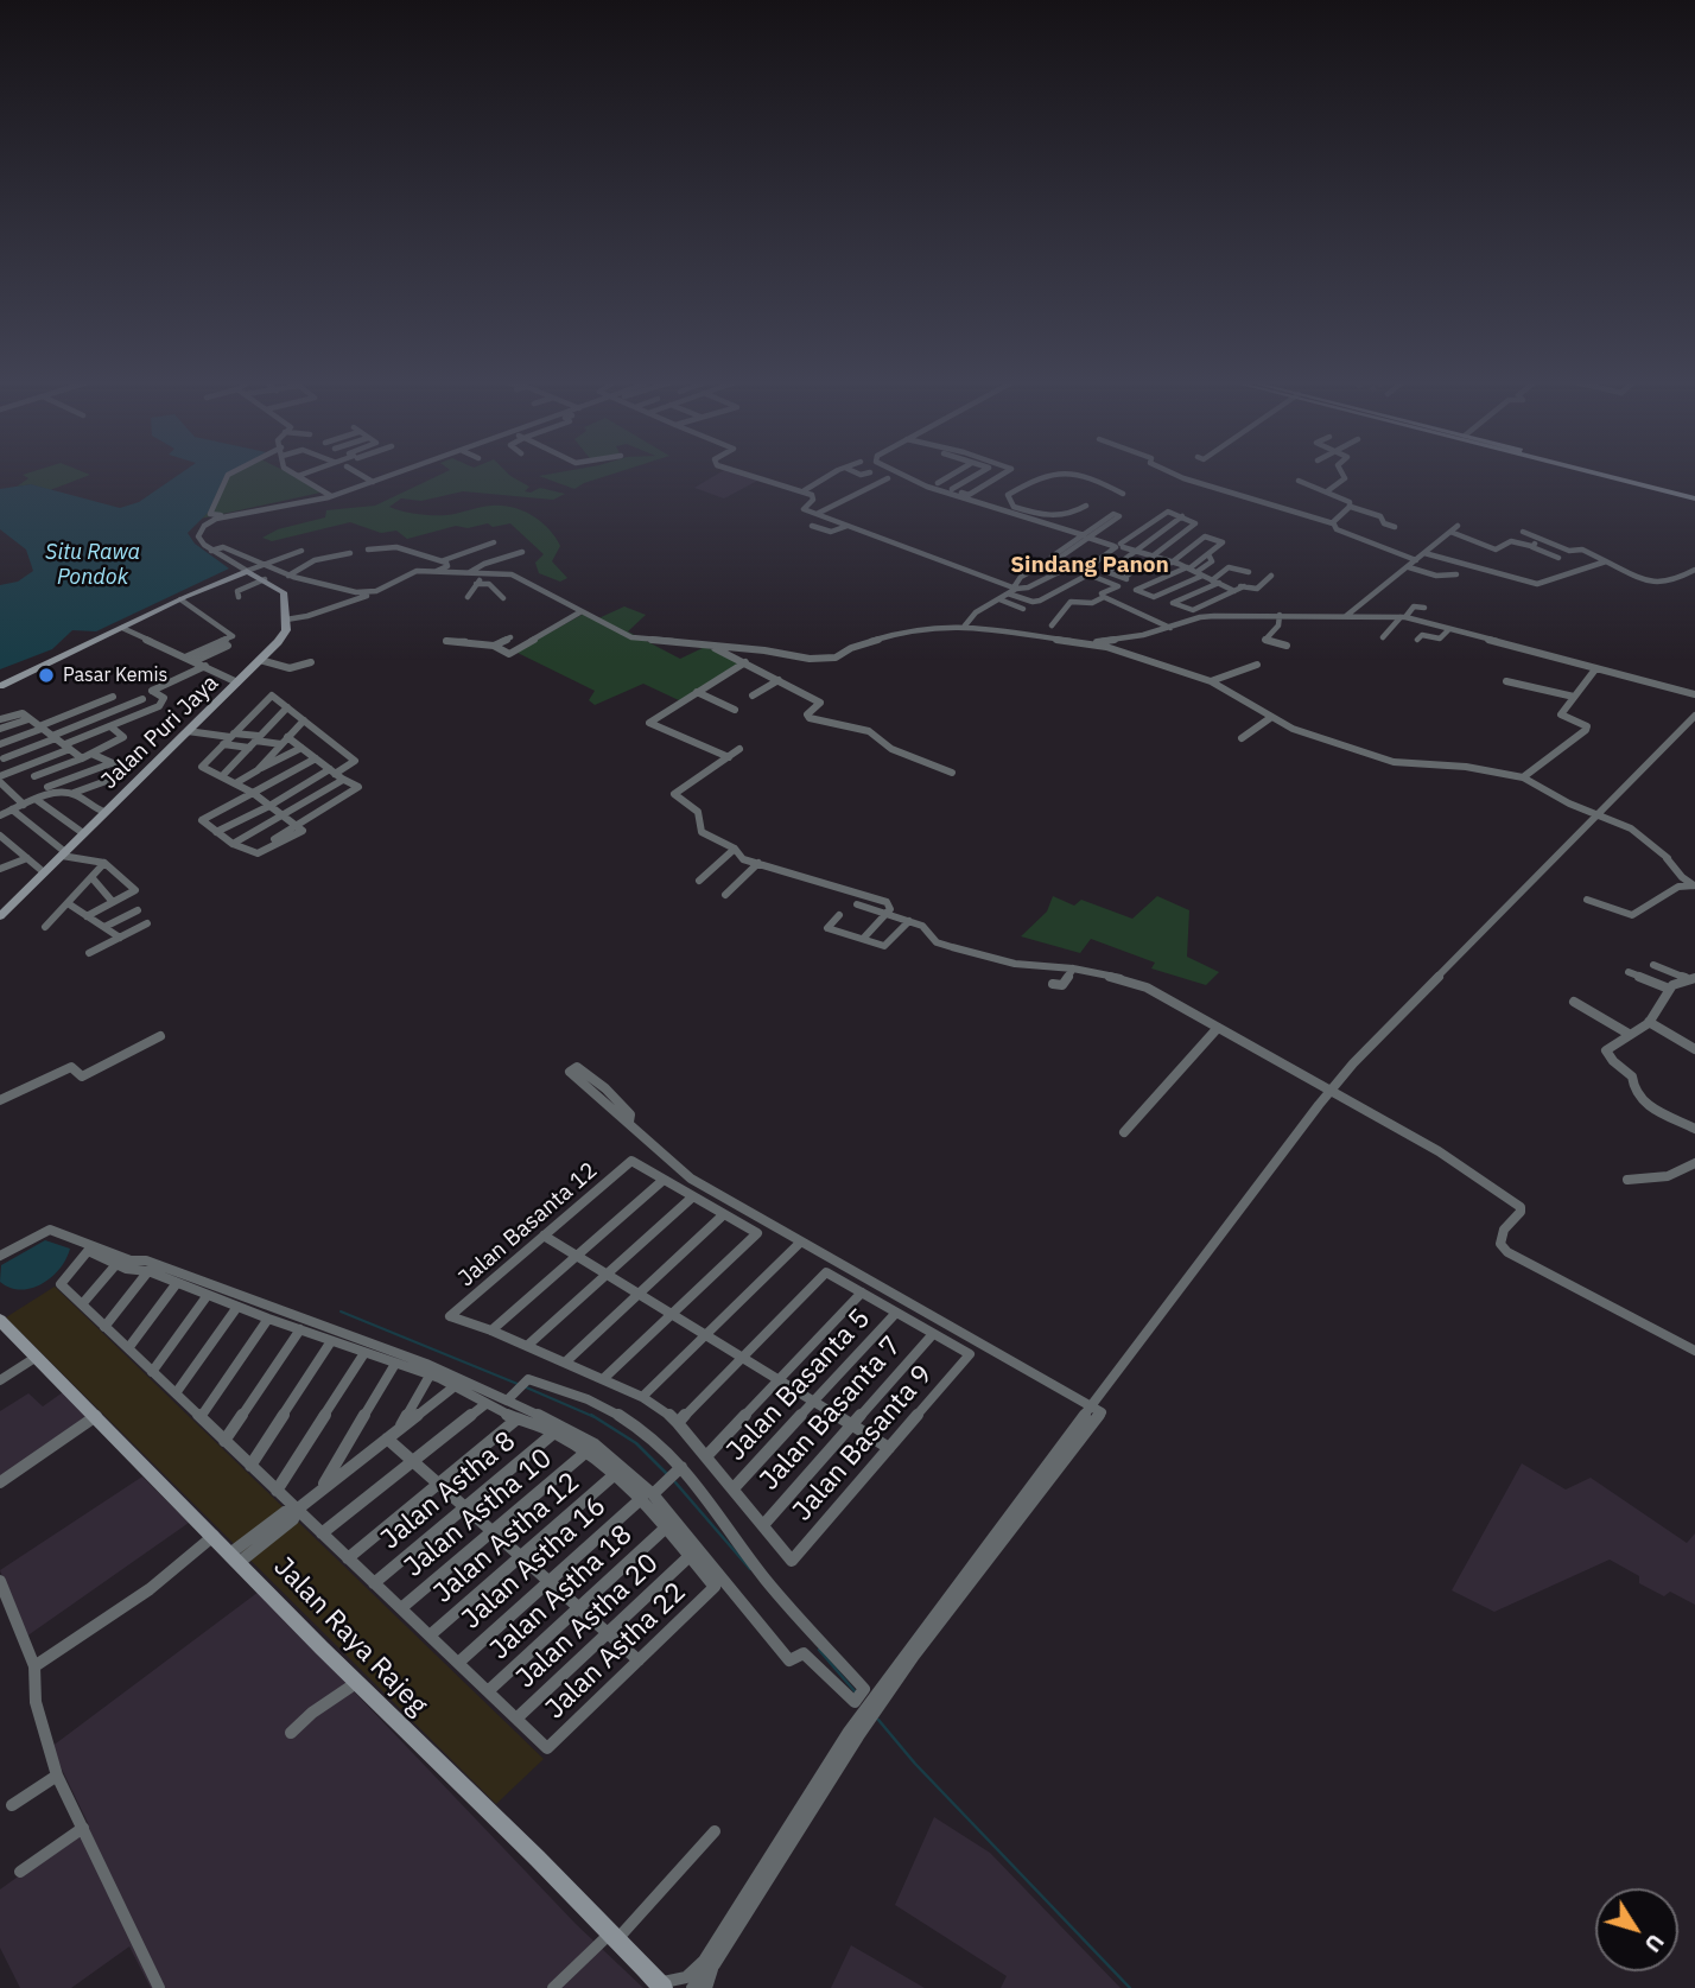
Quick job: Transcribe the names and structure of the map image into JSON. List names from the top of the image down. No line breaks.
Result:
{"streets":{"street":["Jalan Puri Jaya","Jalan Basanta 12","Jalan Basanta 5","Jalan Basanta 7","Jalan Basanta 9","Jalan Astha 8","Jalan Astha 10","Jalan Astha 12","Jalan Astha 16","Jalan Astha 18","Jalan Astha 20","Jalan Raya Rajeg","Jalan Astha 22"]},"crossings":[["Jalan Basanta 7","Jalan Basanta 9"],["Jalan Astha 20","Jalan Astha 22"]],"districts":["Sindang Panon"],"water":["Situ Rawa Pondok"],"places":["Pasar Kemis"],"north":"bottom right"}
